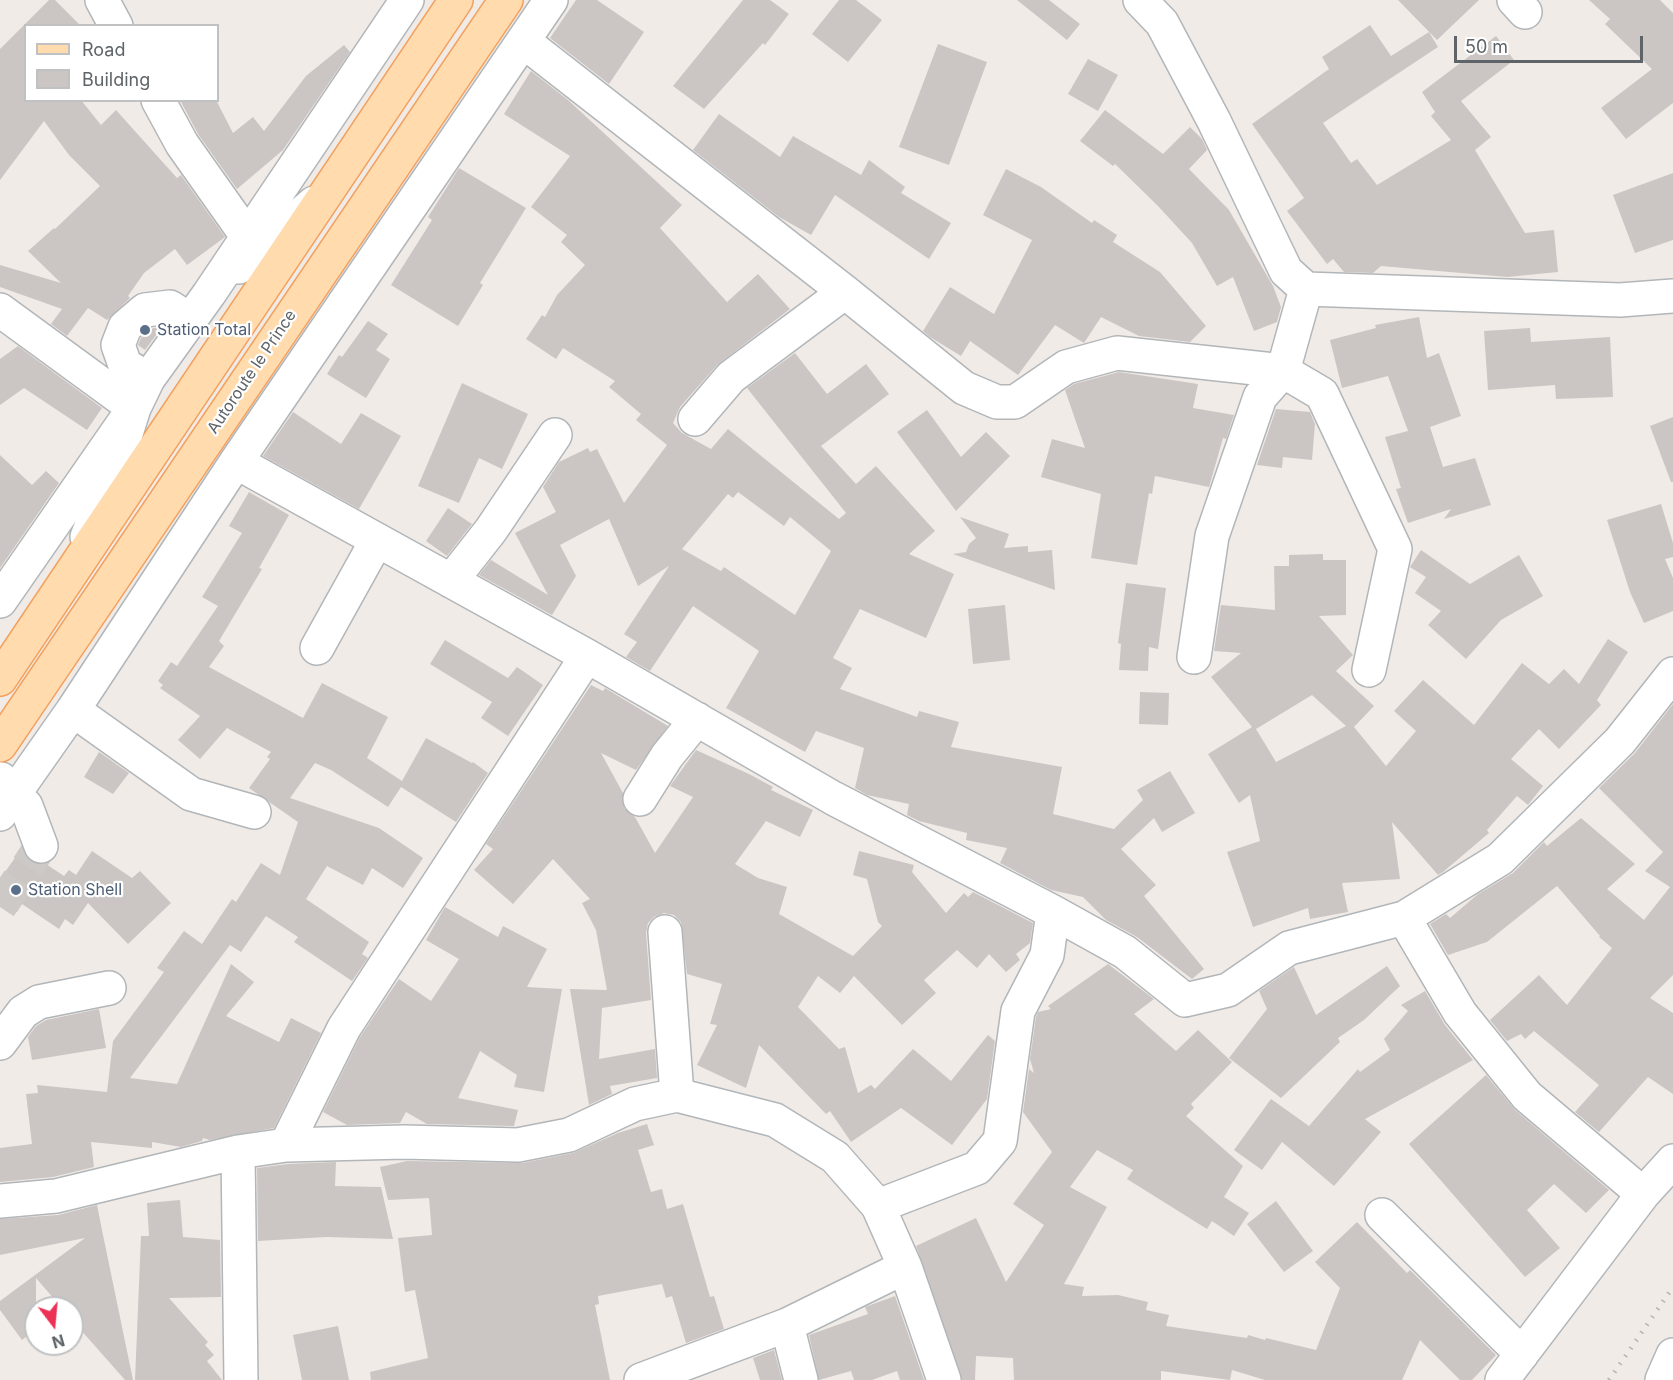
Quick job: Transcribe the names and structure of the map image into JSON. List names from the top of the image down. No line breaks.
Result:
{"streets":{"main road":["Autoroute le Prince"]},"places":["Station Total","Station Shell"],"legend":["Road","Building"],"scale_bar":"50 m","north":"bottom"}
